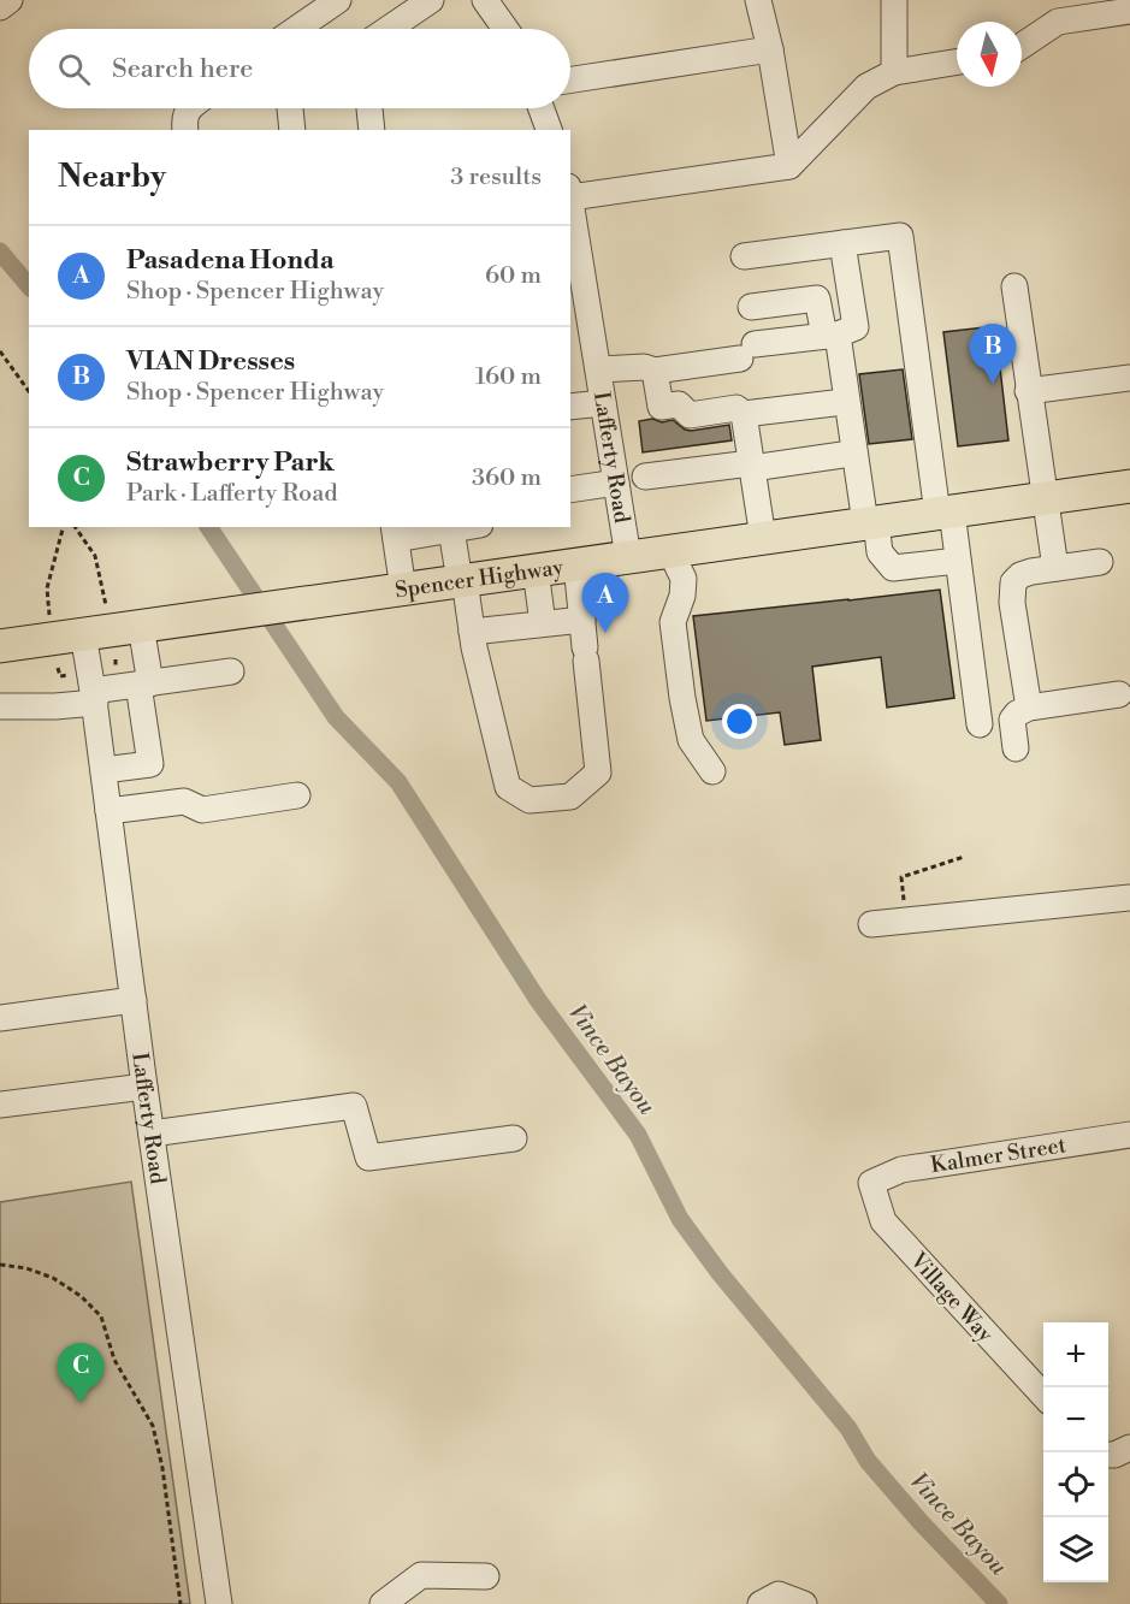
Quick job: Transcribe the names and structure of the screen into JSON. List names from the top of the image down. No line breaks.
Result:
{"streets":{"main road":["Spencer Highway"],"street":["Lafferty Road","Kalmer Street","Village Way"]},"crossings":[["Lafferty Road","Spencer Highway"],["Kalmer Street","Village Way"]],"water":["Vince Bayou"],"north":"bottom","page":{"search":"Search here","heading":["Nearby","3 results"],"list":[{"mark":"A","name":"Pasadena Honda","note":"Shop · Spencer Highway","value":"60 m"},{"mark":"B","name":"VIAN Dresses","note":"Shop · Spencer Highway","value":"160 m"},{"mark":"C","name":"Strawberry Park","note":"Park · Lafferty Road","value":"360 m"}],"pins":["B","A","C"],"map_buttons":["+","−"]}}
